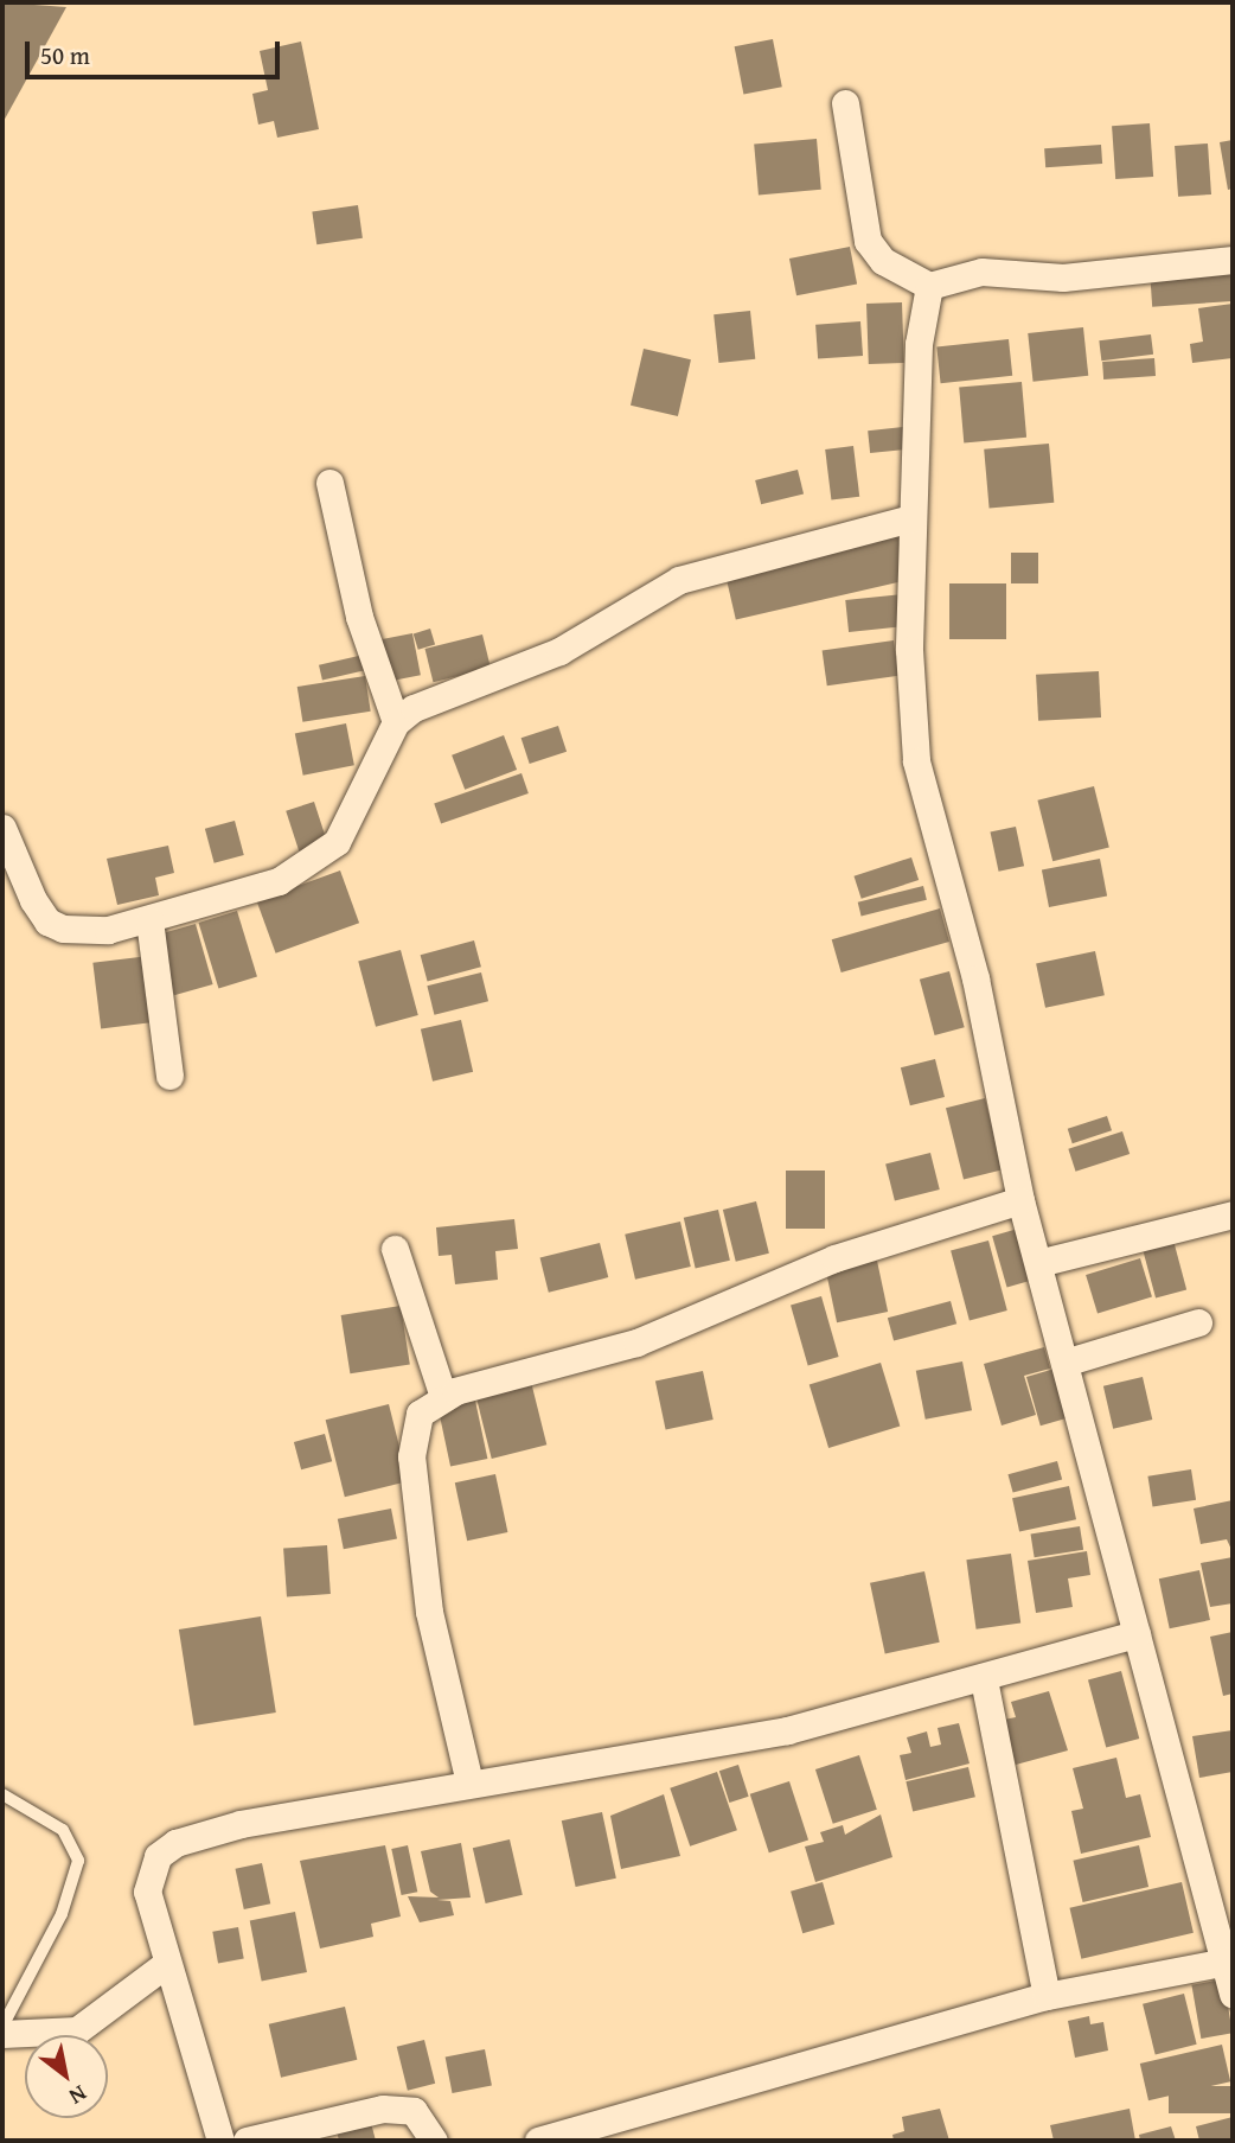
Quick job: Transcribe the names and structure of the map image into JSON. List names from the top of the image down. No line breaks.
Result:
{"scale_bar":"50 m","north":"bottom right"}
